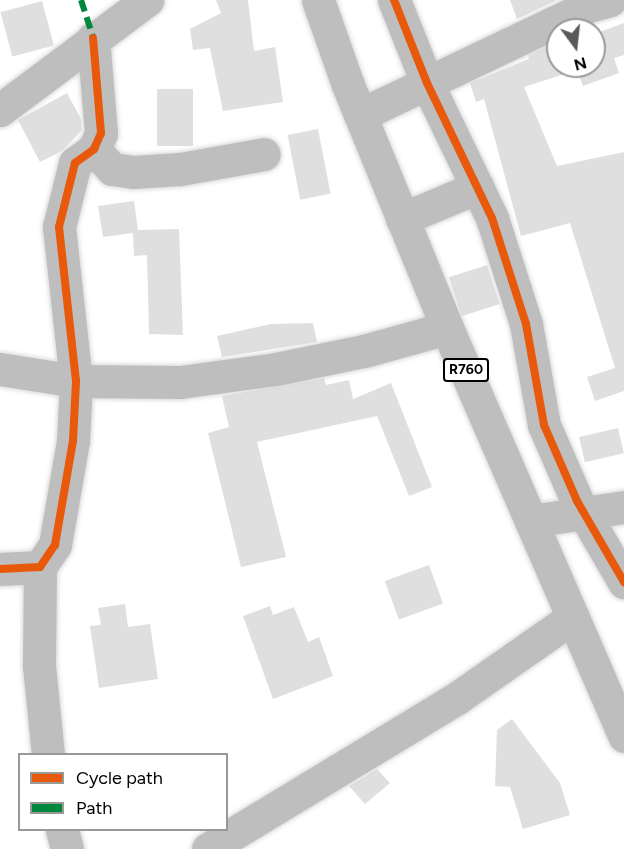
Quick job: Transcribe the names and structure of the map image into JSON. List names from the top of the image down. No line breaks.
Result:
{"streets":{"street":["R760"]},"legend":["Cycle path","Path"],"north":"bottom"}
